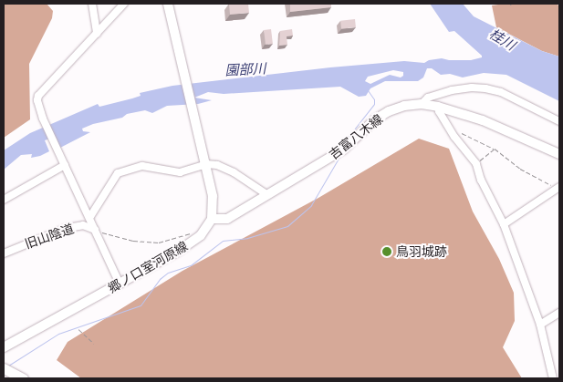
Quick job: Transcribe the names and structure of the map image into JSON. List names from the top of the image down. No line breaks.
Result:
{"streets":{"main road":["吉富八木線","郷ノ口室河原線"],"street":["旧山陰道"]},"crossings":[["吉富八木線","郷ノ口室河原線"]],"water":["桂川","園部川"],"places":["鳥羽城跡"]}
